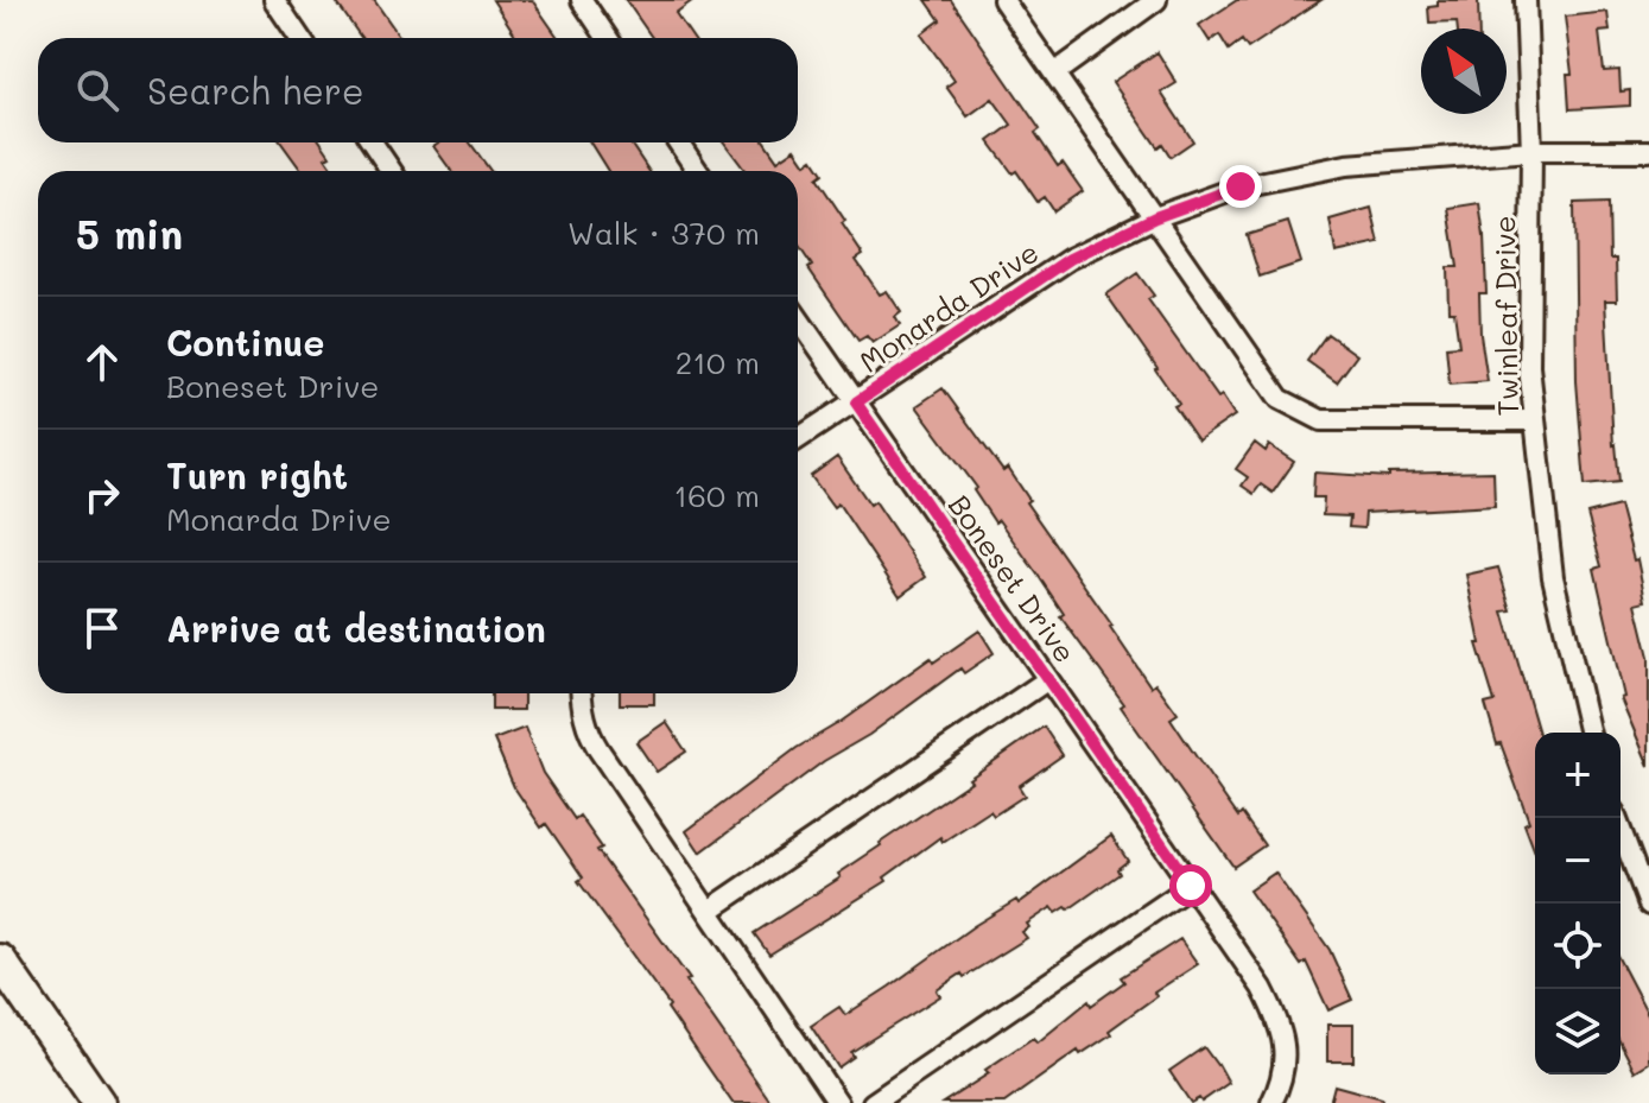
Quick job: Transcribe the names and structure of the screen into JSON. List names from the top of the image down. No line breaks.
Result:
{"streets":{"street":["Monarda Drive","Twinleaf Drive","Boneset Drive"]},"crossings":[["Monarda Drive","Twinleaf Drive"],["Monarda Drive","Boneset Drive"]],"north":"top left","page":{"search":"Search here","heading":["5 min","Walk · 370 m"],"list":[["Continue","Boneset Drive","210 m"],["Turn right","Monarda Drive","160 m"],"Arrive at destination"],"map_buttons":["+","−"]}}
